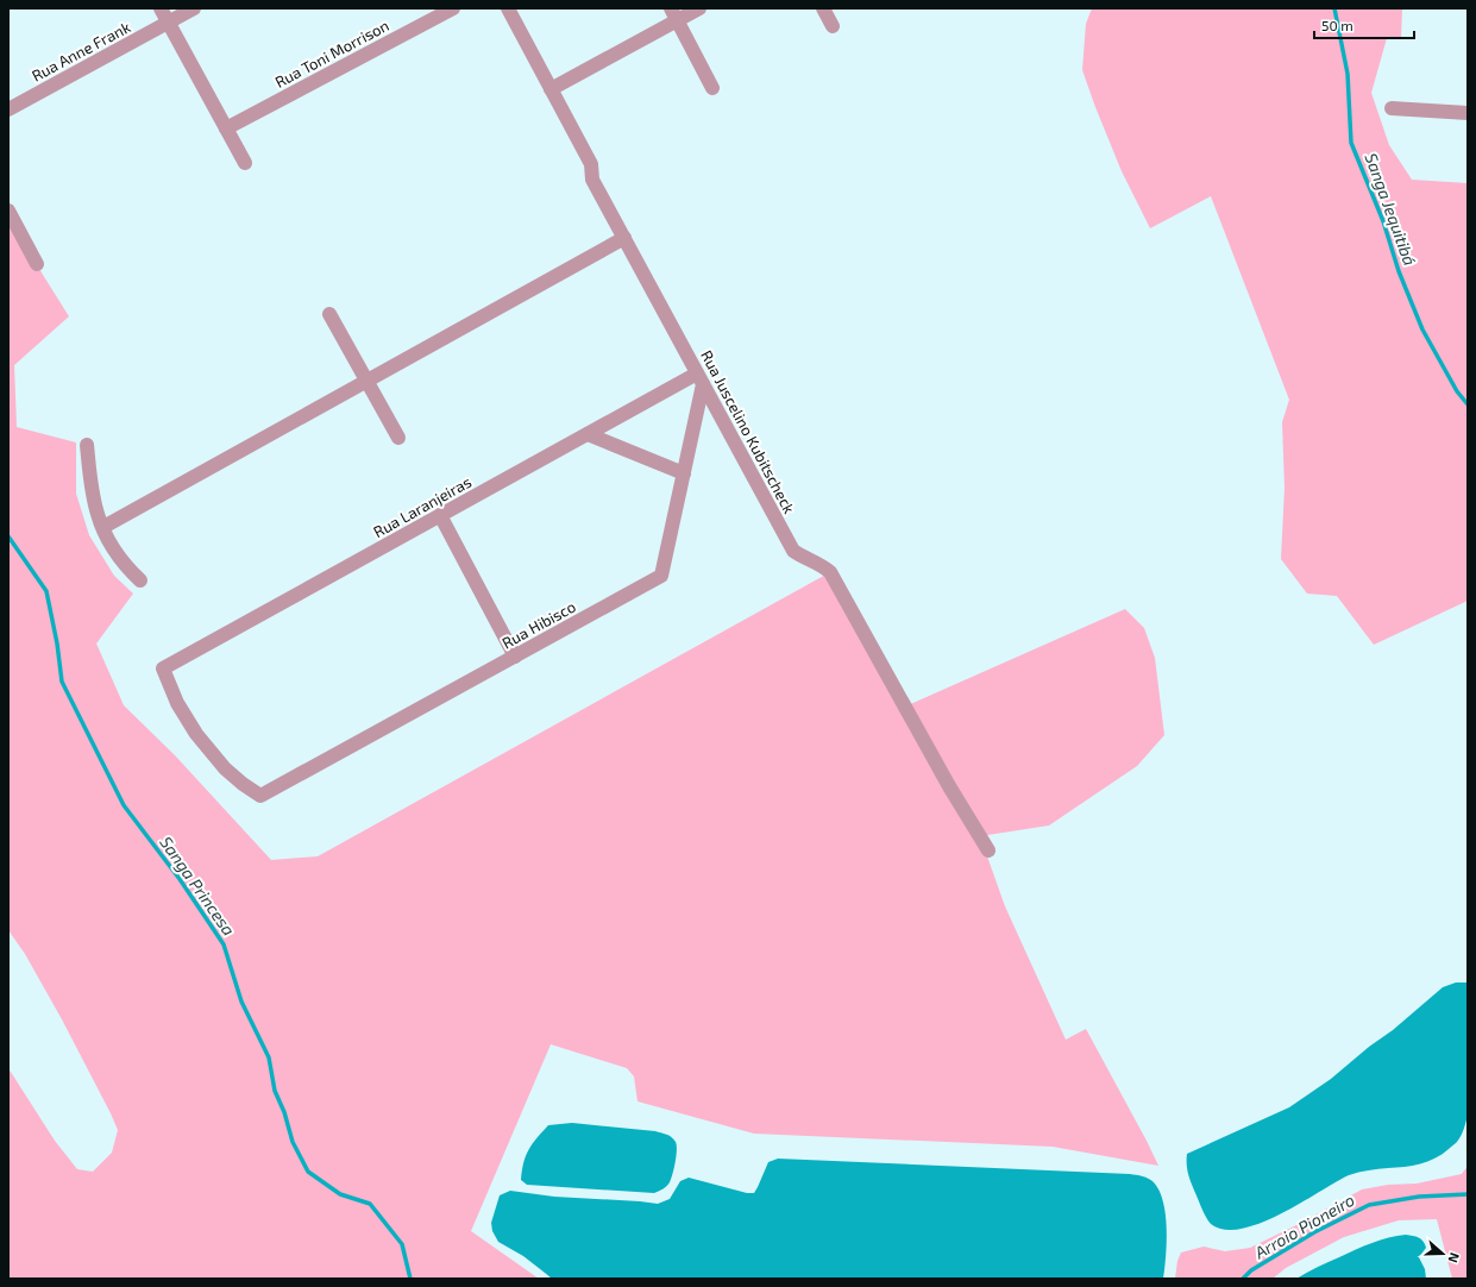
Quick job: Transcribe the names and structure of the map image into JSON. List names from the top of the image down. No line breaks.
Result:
{"streets":{"street":["Rua Anne Frank","Rua Toni Morrison","Rua Juscelino Kubitscheck","Rua Laranjeiras","Rua Hibisco"]},"crossings":[["Rua Juscelino Kubitscheck","Rua Laranjeiras"],["Rua Juscelino Kubitscheck","Rua Hibisco"],["Rua Laranjeiras","Rua Hibisco"]],"water":["Sanga Jequitibá","Sanga Princesa","Arroio Pioneiro"],"scale_bar":"50 m","north":"right"}
